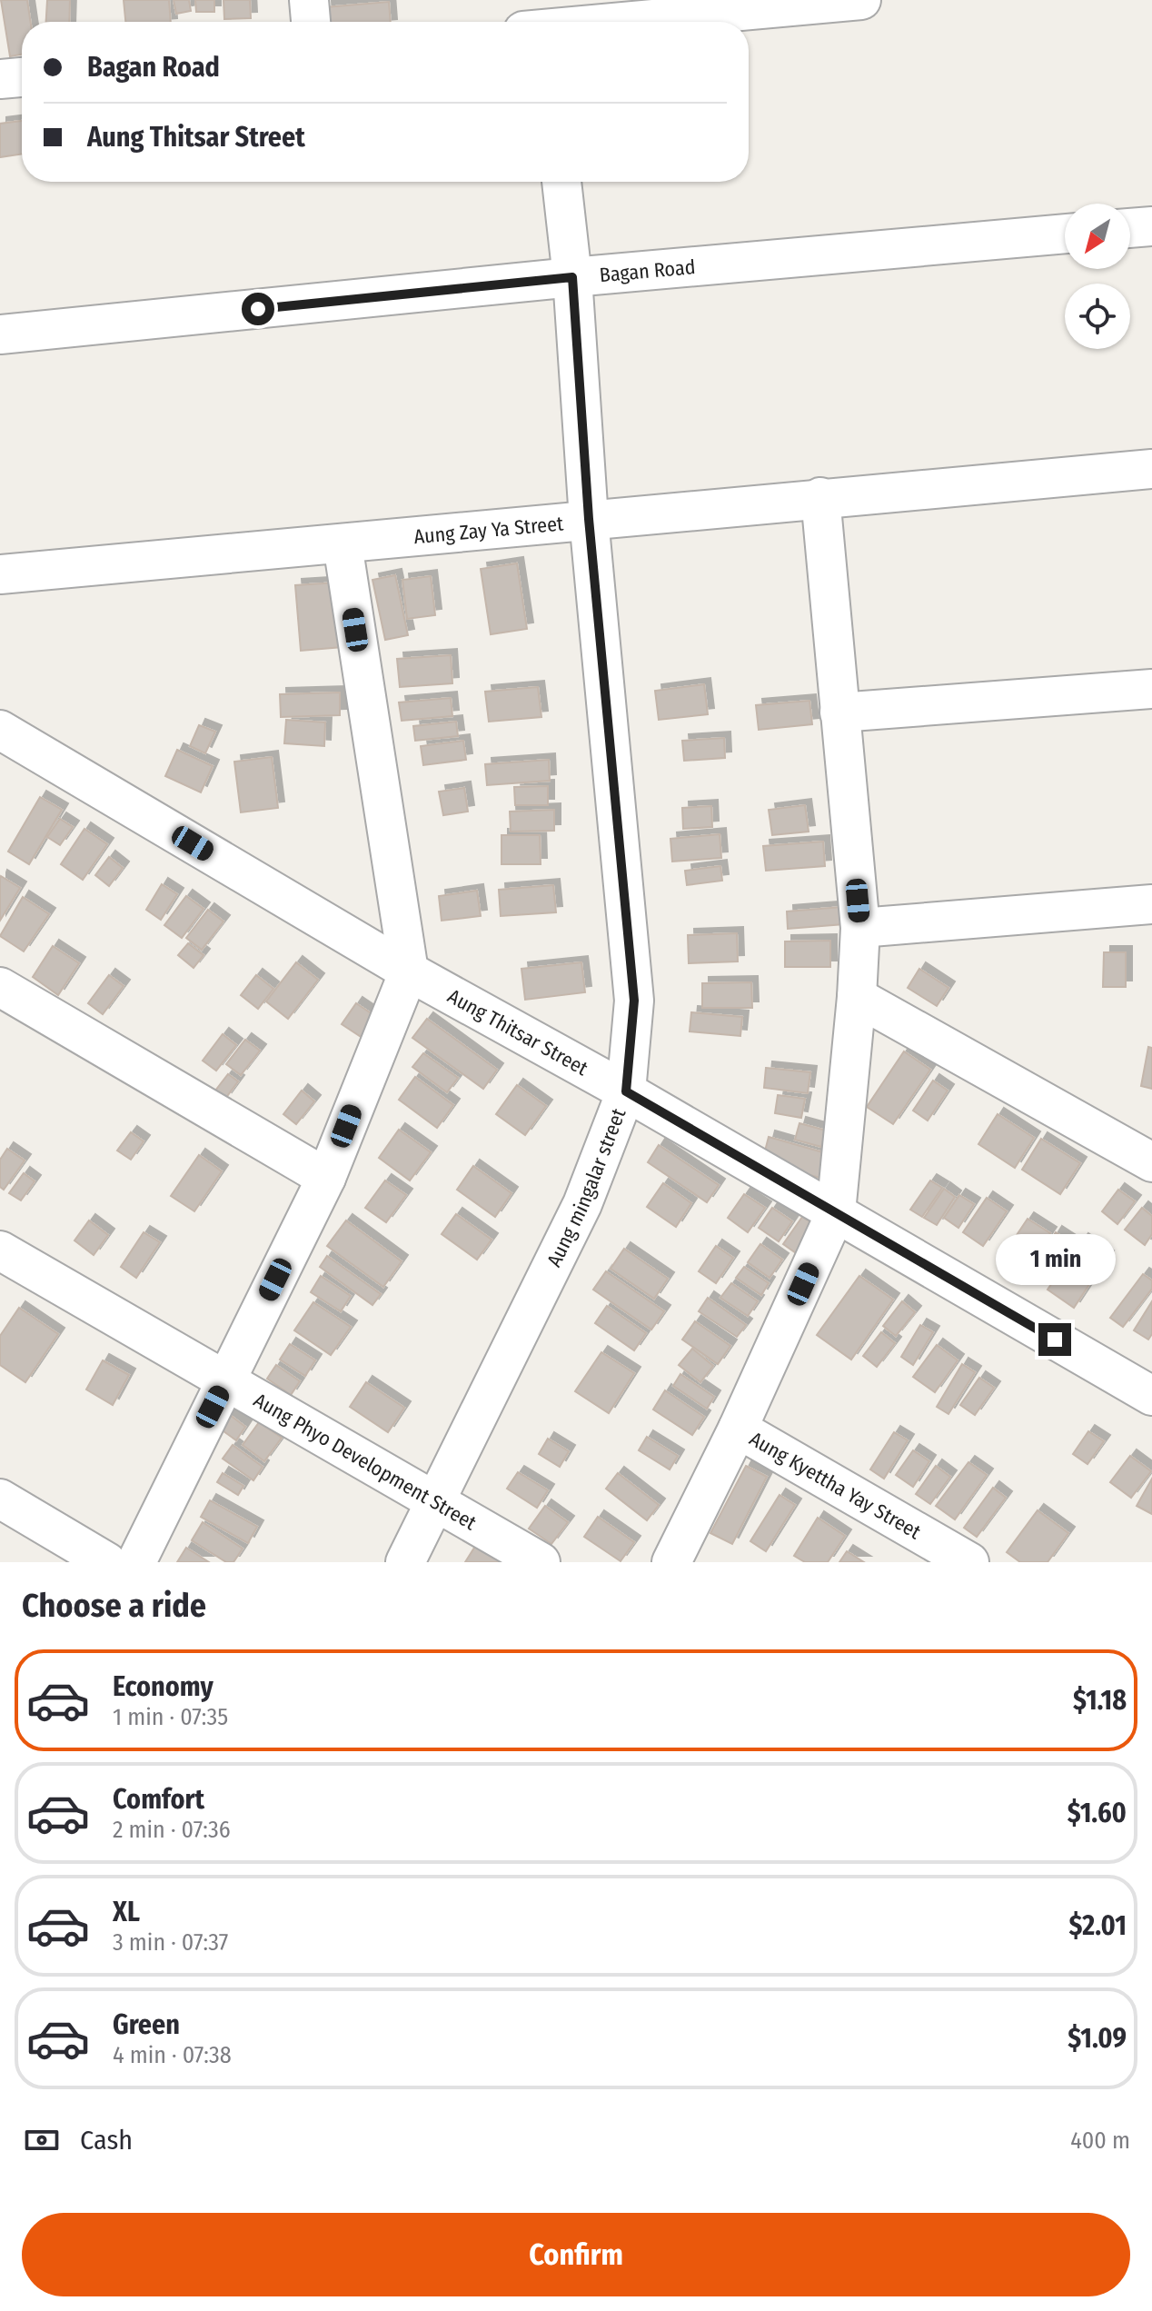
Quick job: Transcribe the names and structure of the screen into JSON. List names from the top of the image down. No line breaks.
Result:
{"streets":{"street":["Bagan Road","Aung Zay Ya Street","Aung Thitsar Street","Aung mingalar street","Aung Phyo Development Street","Aung Kyettha Yay Street"]},"crossings":[["Bagan Road","Aung mingalar street"],["Aung Zay Ya Street","Aung mingalar street"],["Aung Thitsar Street","Aung mingalar street"],["Aung mingalar street","Aung Phyo Development Street"]],"north":"bottom left","page":{"banner":["Bagan Road","Aung Thitsar Street"],"bubble":"1 min","heading":"Choose a ride","list":[{"name":"Economy","note":"1 min · 07:35","value":"$1.18"},{"name":"Comfort","note":"2 min · 07:36","value":"$1.60"},{"name":"XL","note":"3 min · 07:37","value":"$2.01"},{"name":"Green","note":"4 min · 07:38","value":"$1.09"}],"pay":["Cash","400 m"],"buttons":"Confirm"}}
